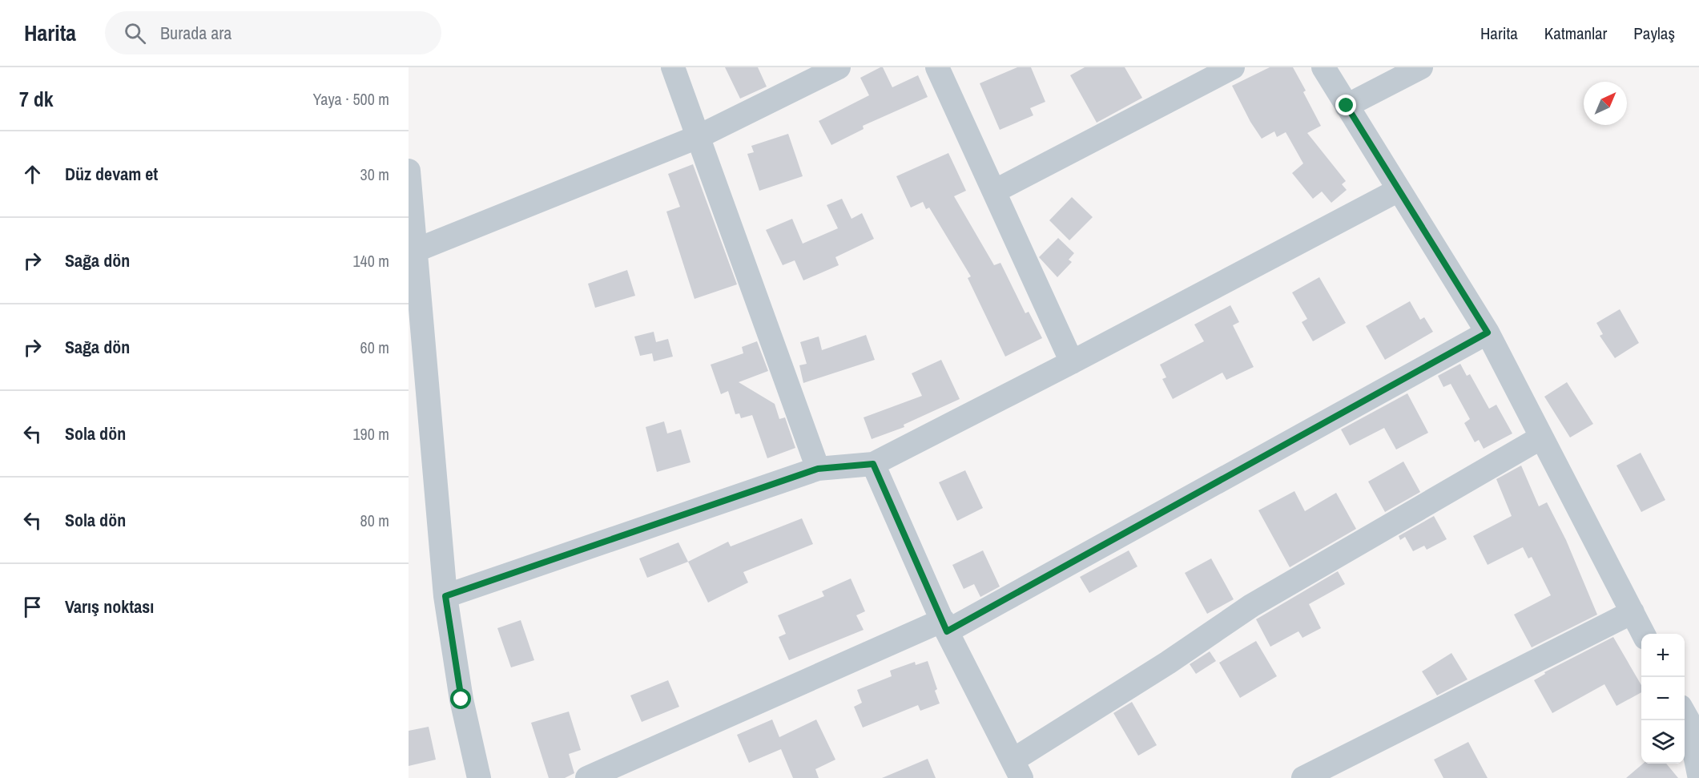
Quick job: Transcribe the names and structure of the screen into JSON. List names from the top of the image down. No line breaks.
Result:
{"north":"top right","page":{"header":"Harita","search":"Burada ara","nav":["Harita","Katmanlar","Paylaş"],"heading":["7 dk","Yaya · 500 m"],"list":[["Düz devam et","30 m"],["Sağa dön","140 m"],["Sağa dön","60 m"],["Sola dön","190 m"],["Sola dön","80 m"],"Varış noktası"],"map_buttons":["+","−"]}}
